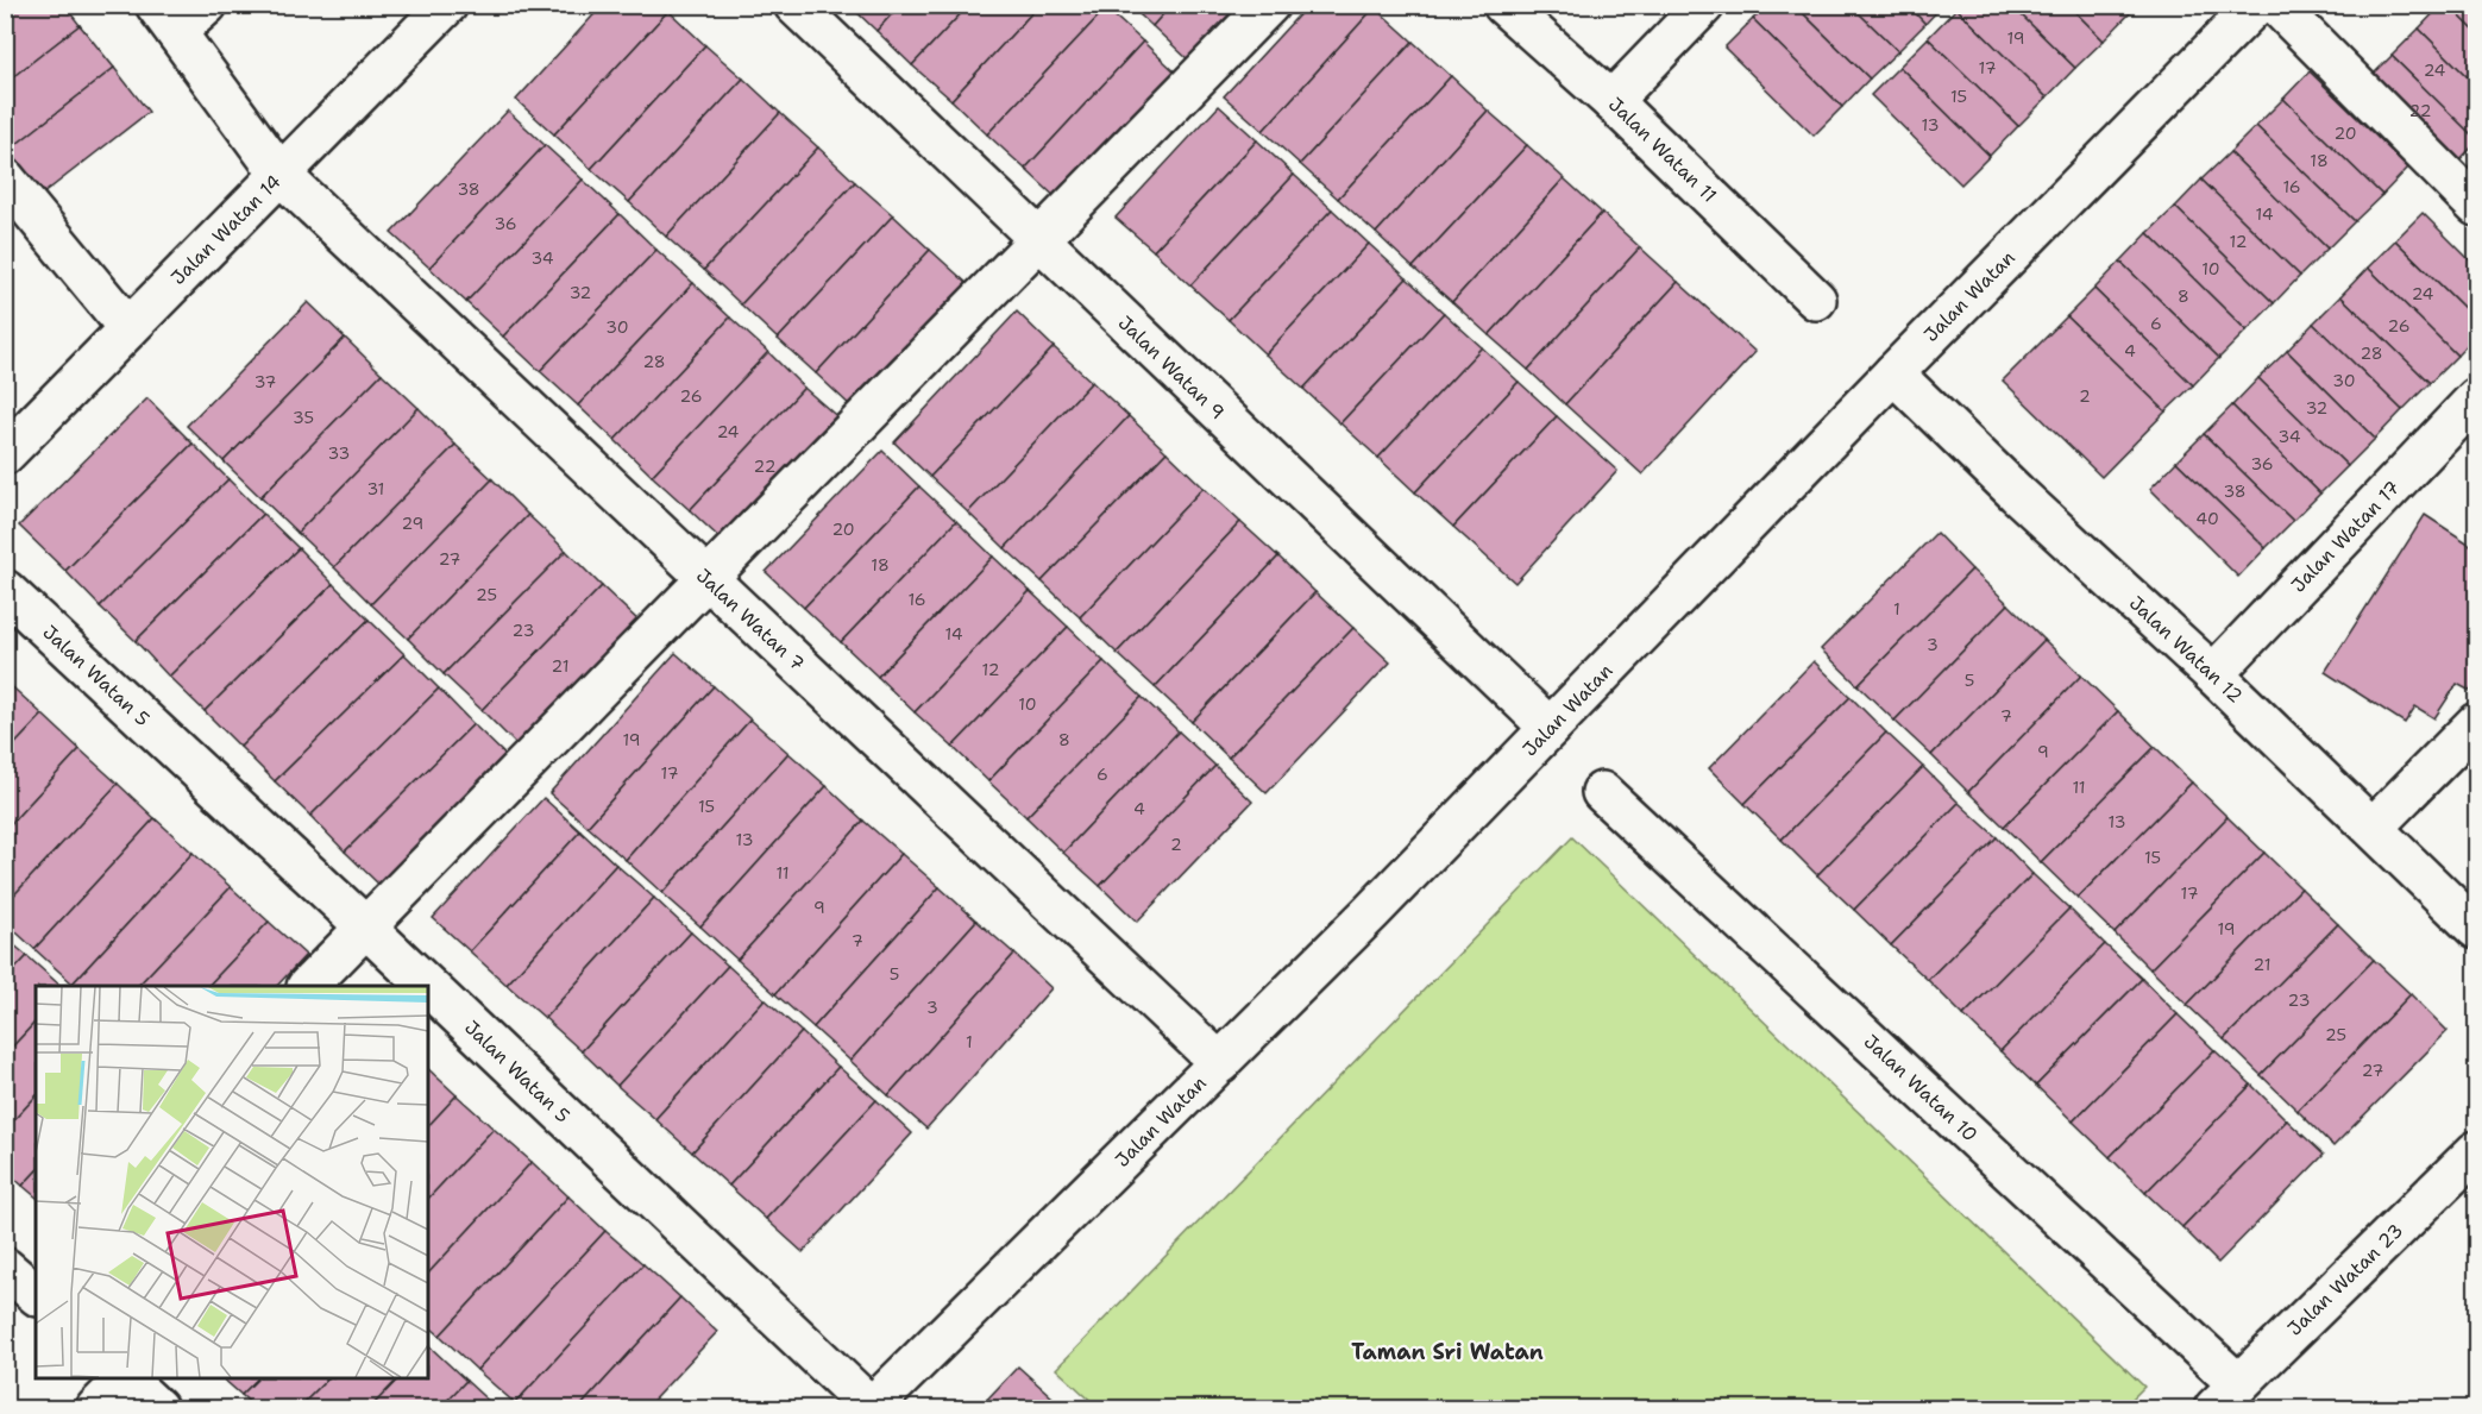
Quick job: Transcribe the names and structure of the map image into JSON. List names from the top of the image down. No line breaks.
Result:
{"streets":{"street":["Jalan Watan 11","Jalan Watan 14","Jalan Watan","Jalan Watan 9","Jalan Watan 17","Jalan Watan 7","Jalan Watan 12","Jalan Watan 5","Jalan Watan 10","Jalan Watan 23"]},"crossings":[["Jalan Watan 14","Jalan Watan 7"],["Jalan Watan","Jalan Watan 9"],["Jalan Watan","Jalan Watan 7"],["Jalan Watan","Jalan Watan 12"],["Jalan Watan","Jalan Watan 5"],["Jalan Watan 17","Jalan Watan 12"],["Jalan Watan 10","Jalan Watan 23"]],"districts":["Taman Sri Watan"],"house_numbers":["19","17","24","15","22","13","20","18","16","38","14","36","12","34","10","32","24","8","6","26","30","4","28","28","30","37","26","2","32","35","24","34","33","36","22","31","38","40","29","20","27","18","25","16","1","23","14","3","21","12","5","10","7","19","8","9","17","6","11","15","4","13","13","2","15","11","17","9","19","7","21","5","23","3","25","1","27"]}
